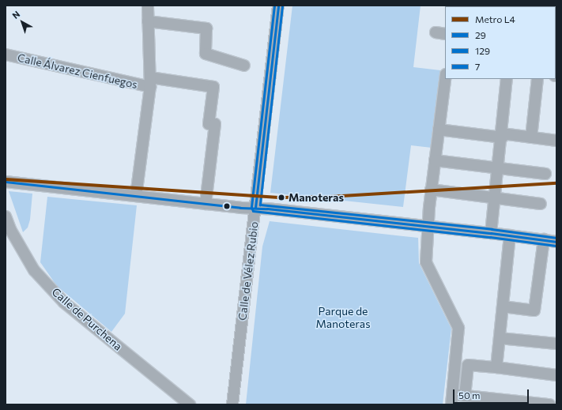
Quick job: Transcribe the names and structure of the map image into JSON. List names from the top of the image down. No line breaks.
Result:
{"streets":{"street":["Calle Álvarez Cienfuegos","Calle de Vélez Rubio","Calle de Purchena"]},"parks":["Parque de Manoteras"],"places":["Manoteras"],"lines":["transit line 29","transit line 129","transit line 7","metro line L4"],"legend":["Metro L4","29","129","7"],"scale_bar":"50 m","north":"top left"}
